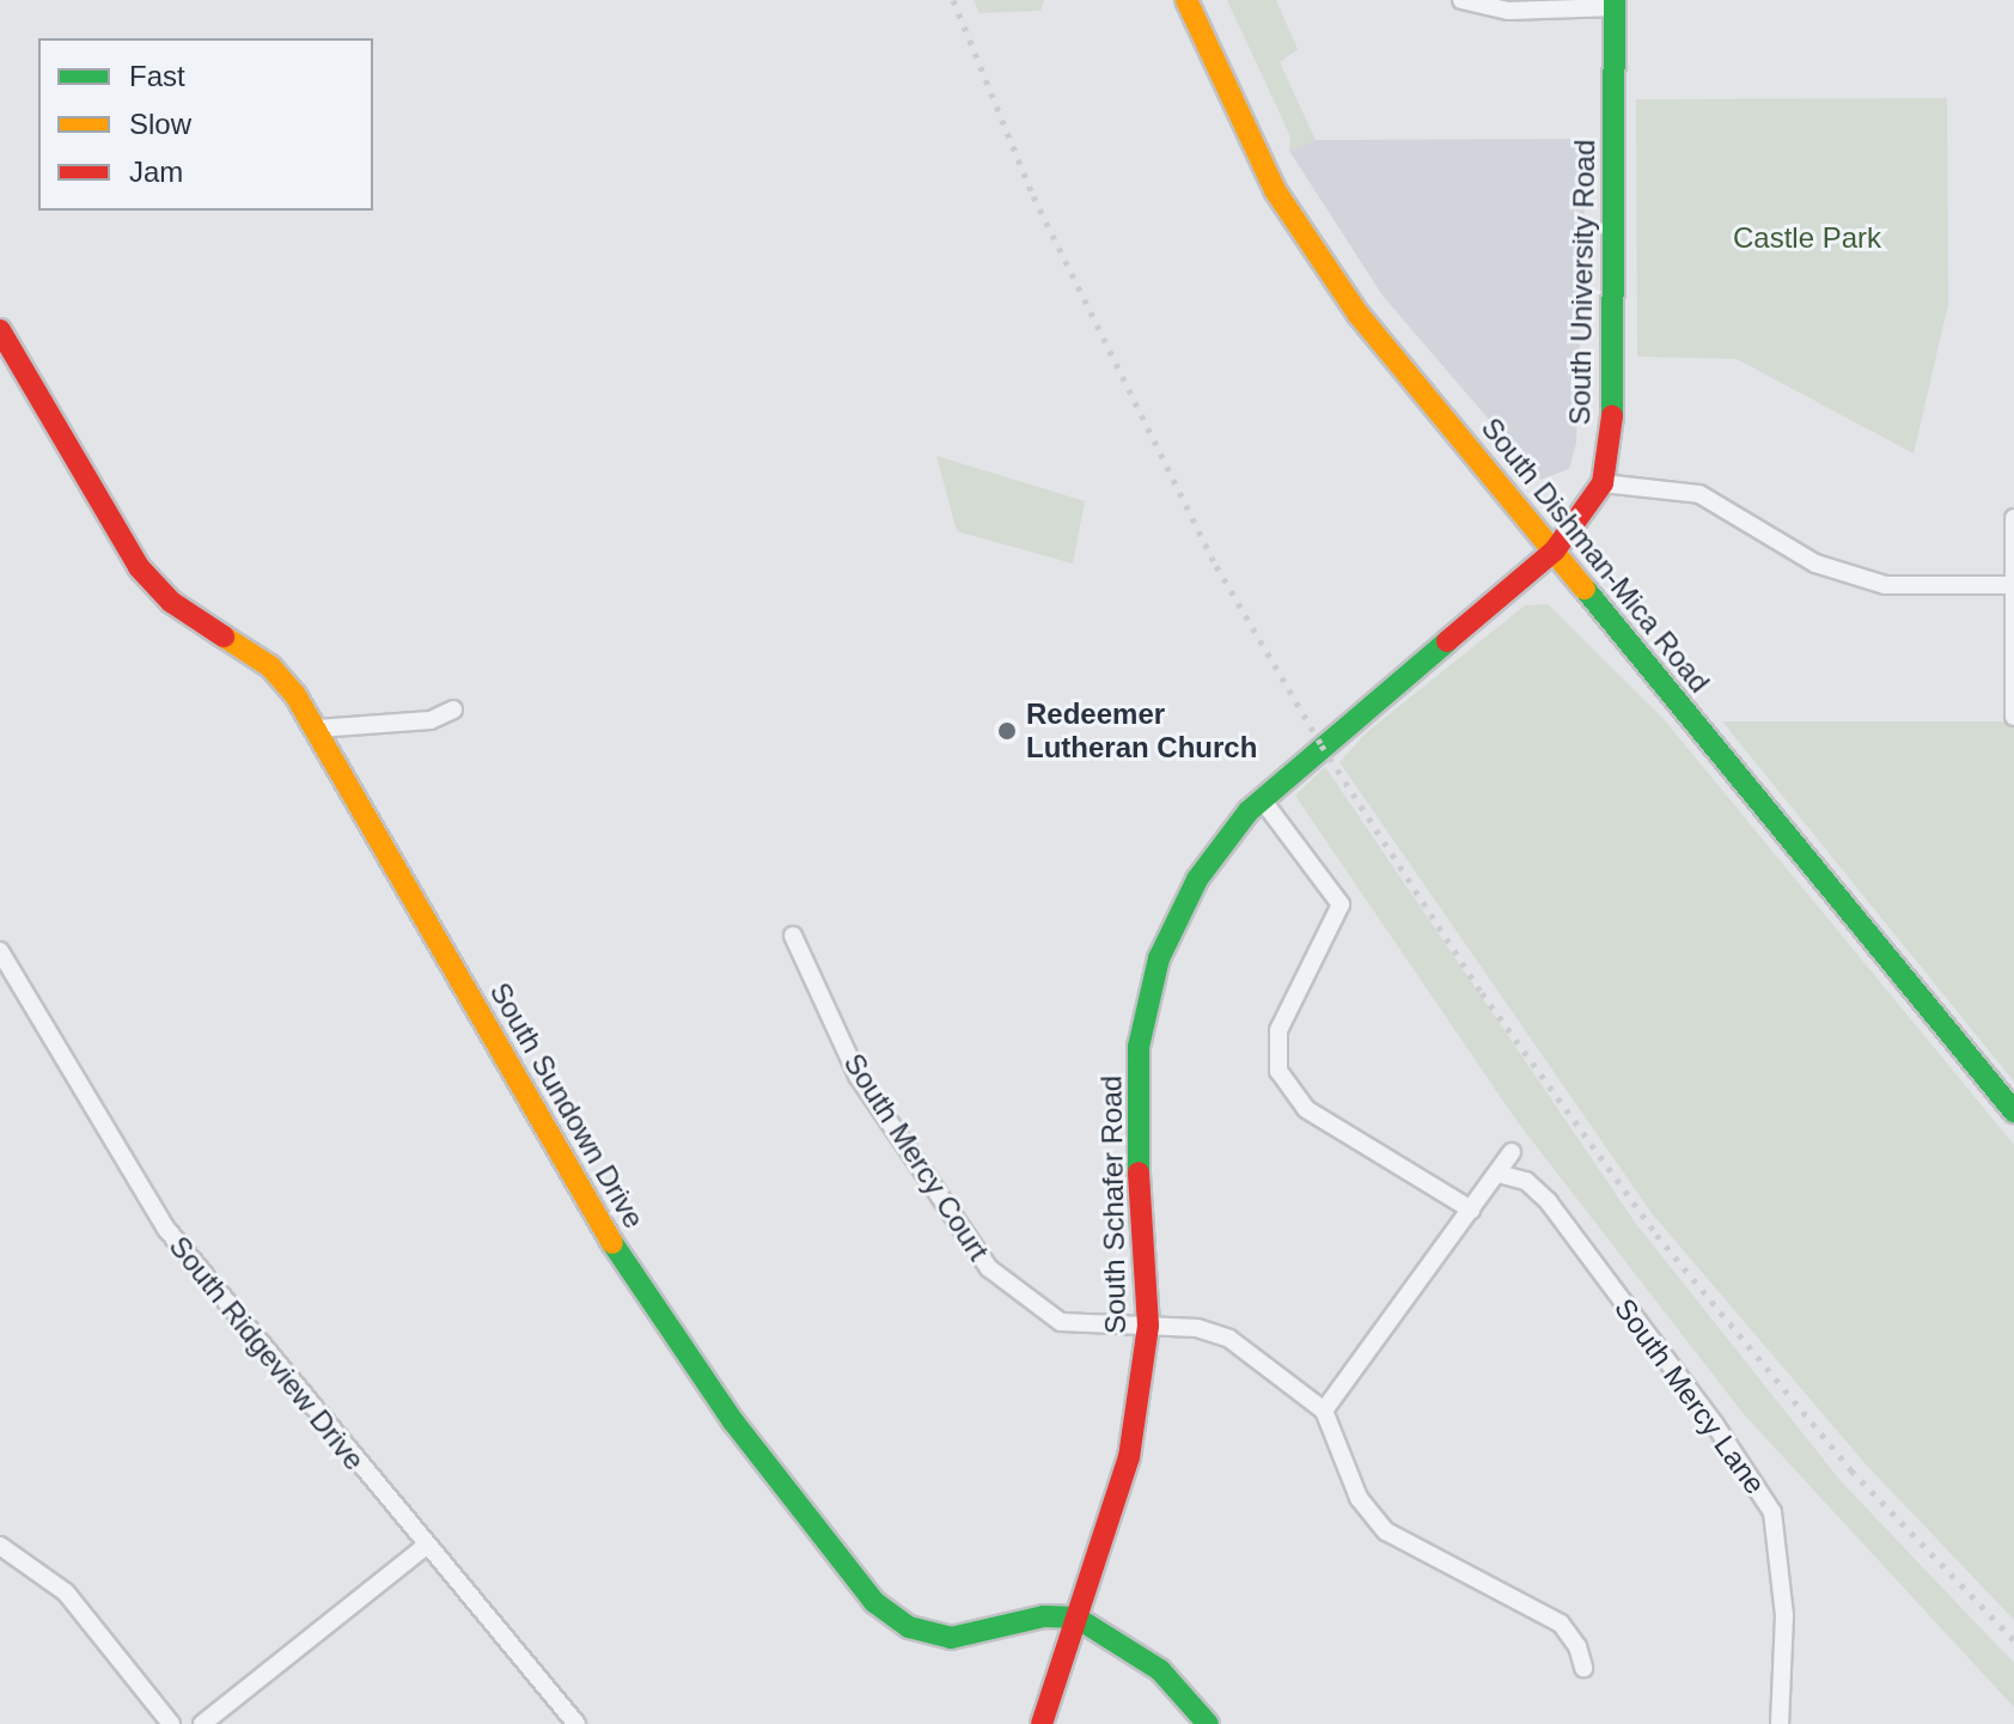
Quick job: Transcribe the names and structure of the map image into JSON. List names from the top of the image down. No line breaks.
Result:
{"streets":{"street":["South University Road","South Dishman-Mica Road","South Sundown Drive","South Mercy Court","South Schafer Road","South Ridgeview Drive","South Mercy Lane"]},"crossings":[["South University Road","South Dishman-Mica Road"],["South University Road","South Schafer Road"],["South Dishman-Mica Road","South Schafer Road"],["South Sundown Drive","South Schafer Road"],["South Mercy Court","South Schafer Road"]],"parks":["Castle Park"],"places":["Redeemer Lutheran Church"],"legend":["Fast","Slow","Jam"]}
